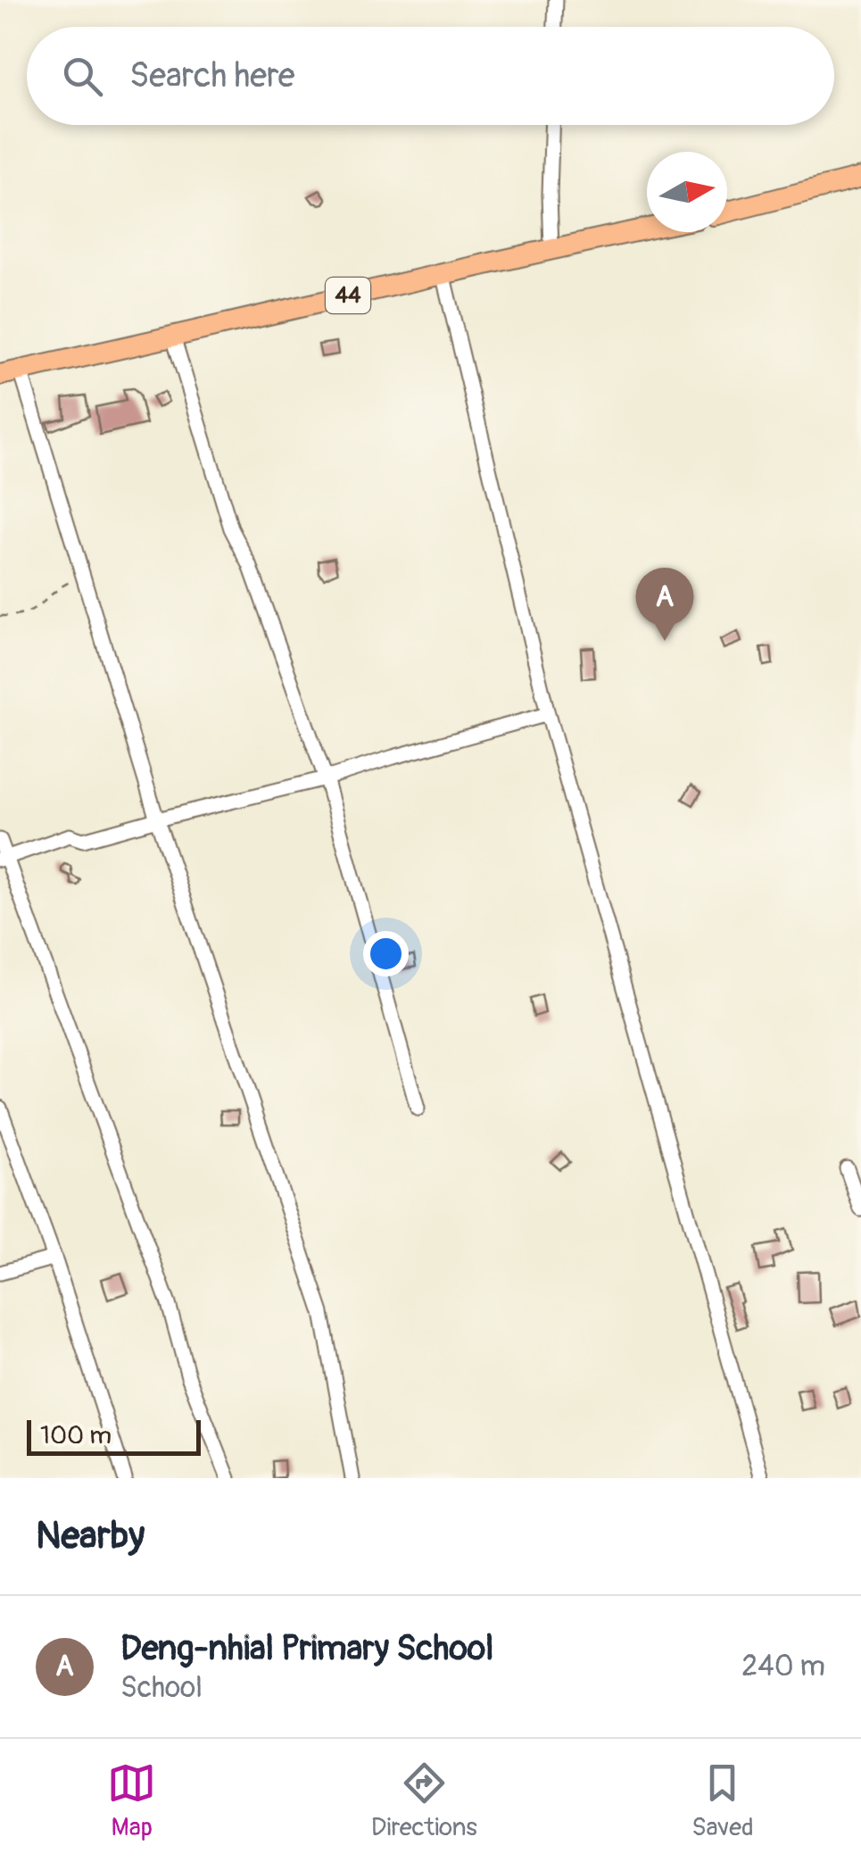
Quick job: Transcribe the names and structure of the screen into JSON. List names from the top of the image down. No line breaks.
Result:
{"streets":{"main road":["44"]},"scale_bar":"100 m","north":"right","page":{"search":"Search here","pins":"A","scale":"100 m","heading":"Nearby","list":[{"mark":"A","name":"Deng-nhial Primary School","note":"School","value":"240 m"}],"nav":["Map","Directions","Saved"]}}
